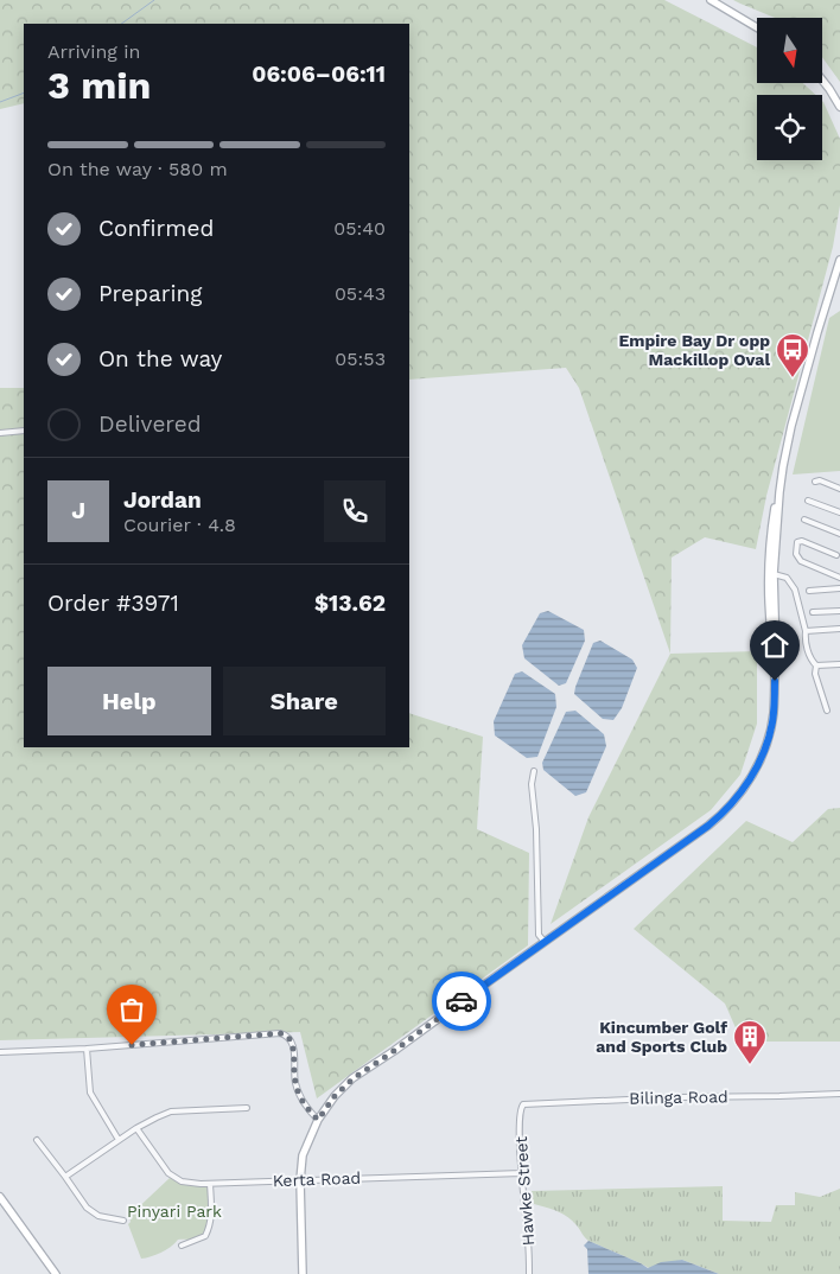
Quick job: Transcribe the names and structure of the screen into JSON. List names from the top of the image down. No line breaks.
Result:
{"streets":{"street":["Bilinga Road","Kerta Road","Hawke Street"]},"crossings":[["Bilinga Road","Hawke Street"],["Kerta Road","Hawke Street"]],"parks":["Pinyari Park"],"places":{"bus stop":["Empire Bay Dr opp Mackillop Oval"],"building":["Kincumber Golf and Sports Club"]},"north":"bottom","page":{"heading":["3 min","Arriving in","06:06–06:11"],"panel":["Jordan","Courier · 4.8","Order #3971","$13.62"],"bar":"On the way · 580 m","list":[["Confirmed","05:40"],["Preparing","05:43"],["On the way","05:53"],"Delivered"],"round":"J","buttons":["Help","Share"]}}
